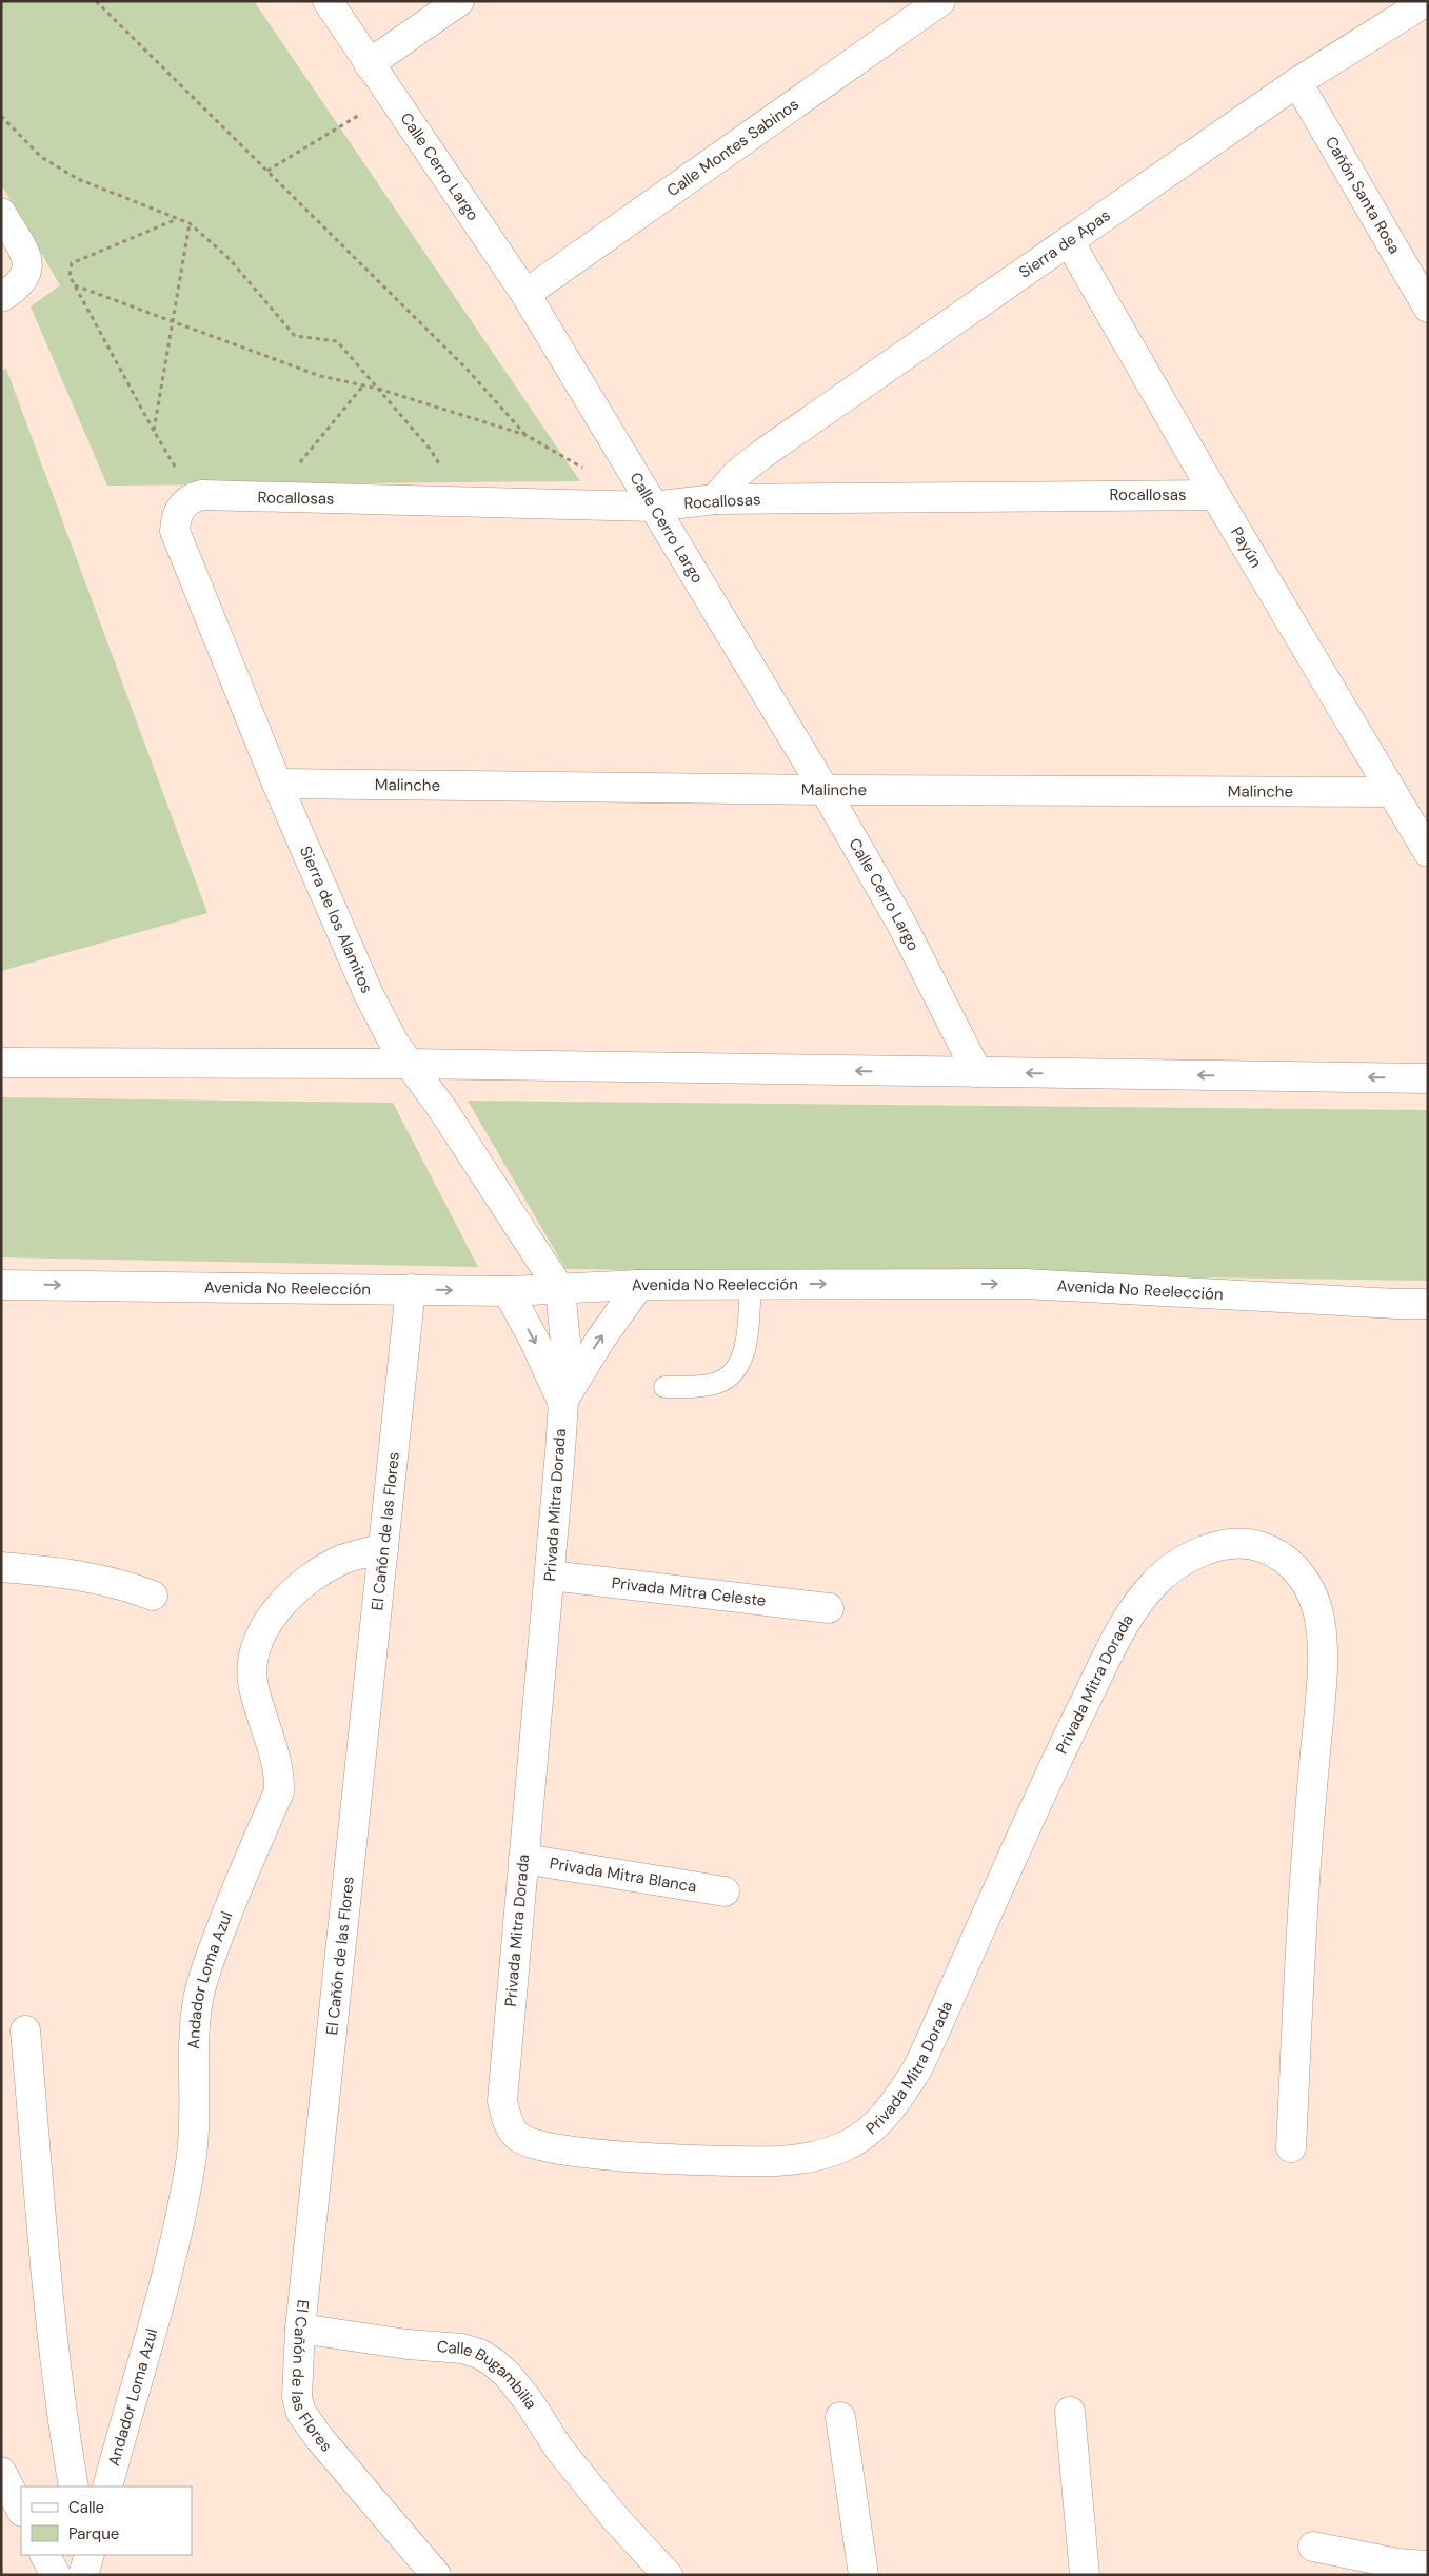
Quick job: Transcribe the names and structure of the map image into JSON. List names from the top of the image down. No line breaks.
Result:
{"streets":{"street":["Calle Montes Sabinos","Calle Cerro Largo","Cañón Santa Rosa","Sierra de Apas","Rocallosas","Payún","Malinche","Sierra de los Alamitos","Avenida No Reelección","Privada Mitra Dorada","El Cañón de las Flores","Privada Mitra Celeste","Privada Mitra Blanca","Andador Loma Azul","Calle Bugambilia"]},"crossings":[["Calle Montes Sabinos","Calle Cerro Largo"],["Calle Cerro Largo","Rocallosas"],["Calle Cerro Largo","Malinche"],["Cañón Santa Rosa","Sierra de Apas"],["Sierra de Apas","Rocallosas"],["Sierra de Apas","Payún"],["Rocallosas","Payún"],["Rocallosas","Sierra de los Alamitos"],["Payún","Malinche"],["Malinche","Sierra de los Alamitos"],["Sierra de los Alamitos","Avenida No Reelección"],["Sierra de los Alamitos","Privada Mitra Dorada"],["Avenida No Reelección","Privada Mitra Dorada"],["Avenida No Reelección","El Cañón de las Flores"],["Privada Mitra Dorada","Privada Mitra Celeste"],["Privada Mitra Dorada","Privada Mitra Blanca"],["El Cañón de las Flores","Andador Loma Azul"],["El Cañón de las Flores","Calle Bugambilia"]],"legend":["Calle","Parque"]}
